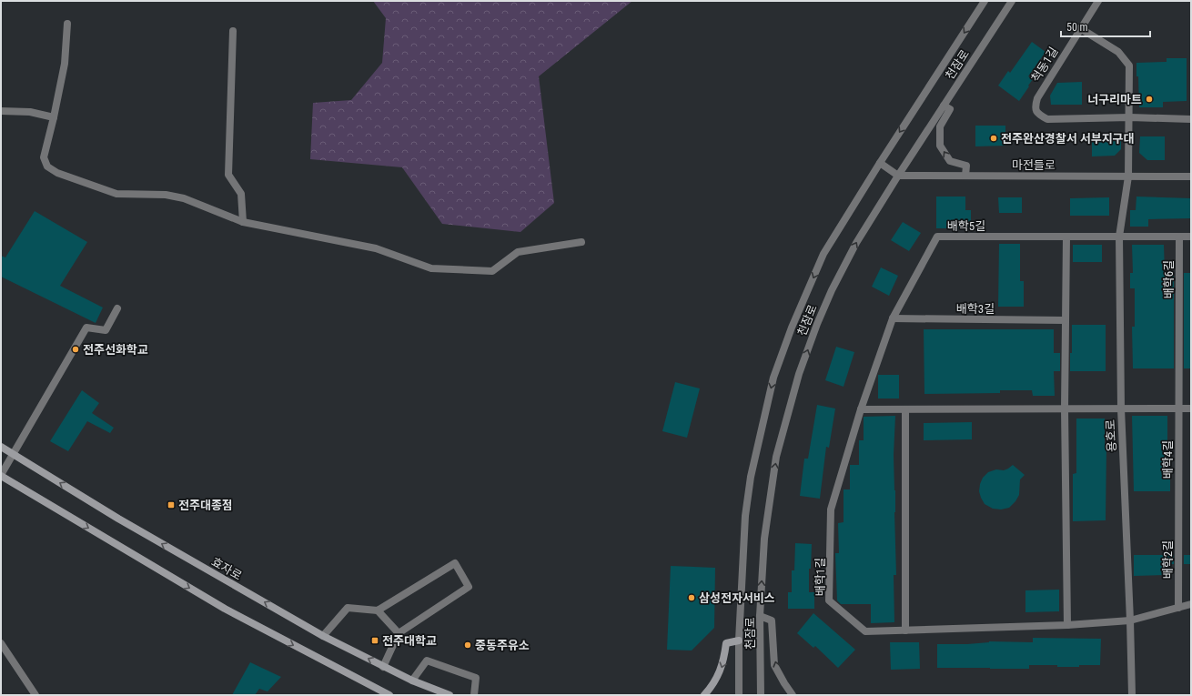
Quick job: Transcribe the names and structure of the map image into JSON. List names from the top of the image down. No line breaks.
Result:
{"streets":{"main road":["효자로"],"street":["천잠로","척동1길","마전들로","배학5길","배학6길","배학3길","용호로","배학4길","배학2길","배학1길"]},"crossings":[["천잠로","마전들로"],["척동1길","용호로"],["마전들로","용호로"],["배학5길","배학3길"],["배학5길","용호로"],["배학6길","배학4길"],["용호로","배학1길"],["배학4길","배학2길"]],"places":{"other":["너구리마트","전주완산경찰서 서부지구대","전주선화학교","삼성전자서비스","중동주유소"],"transit":["전주대종점","전주대학교"]},"scale_bar":"50 m"}
